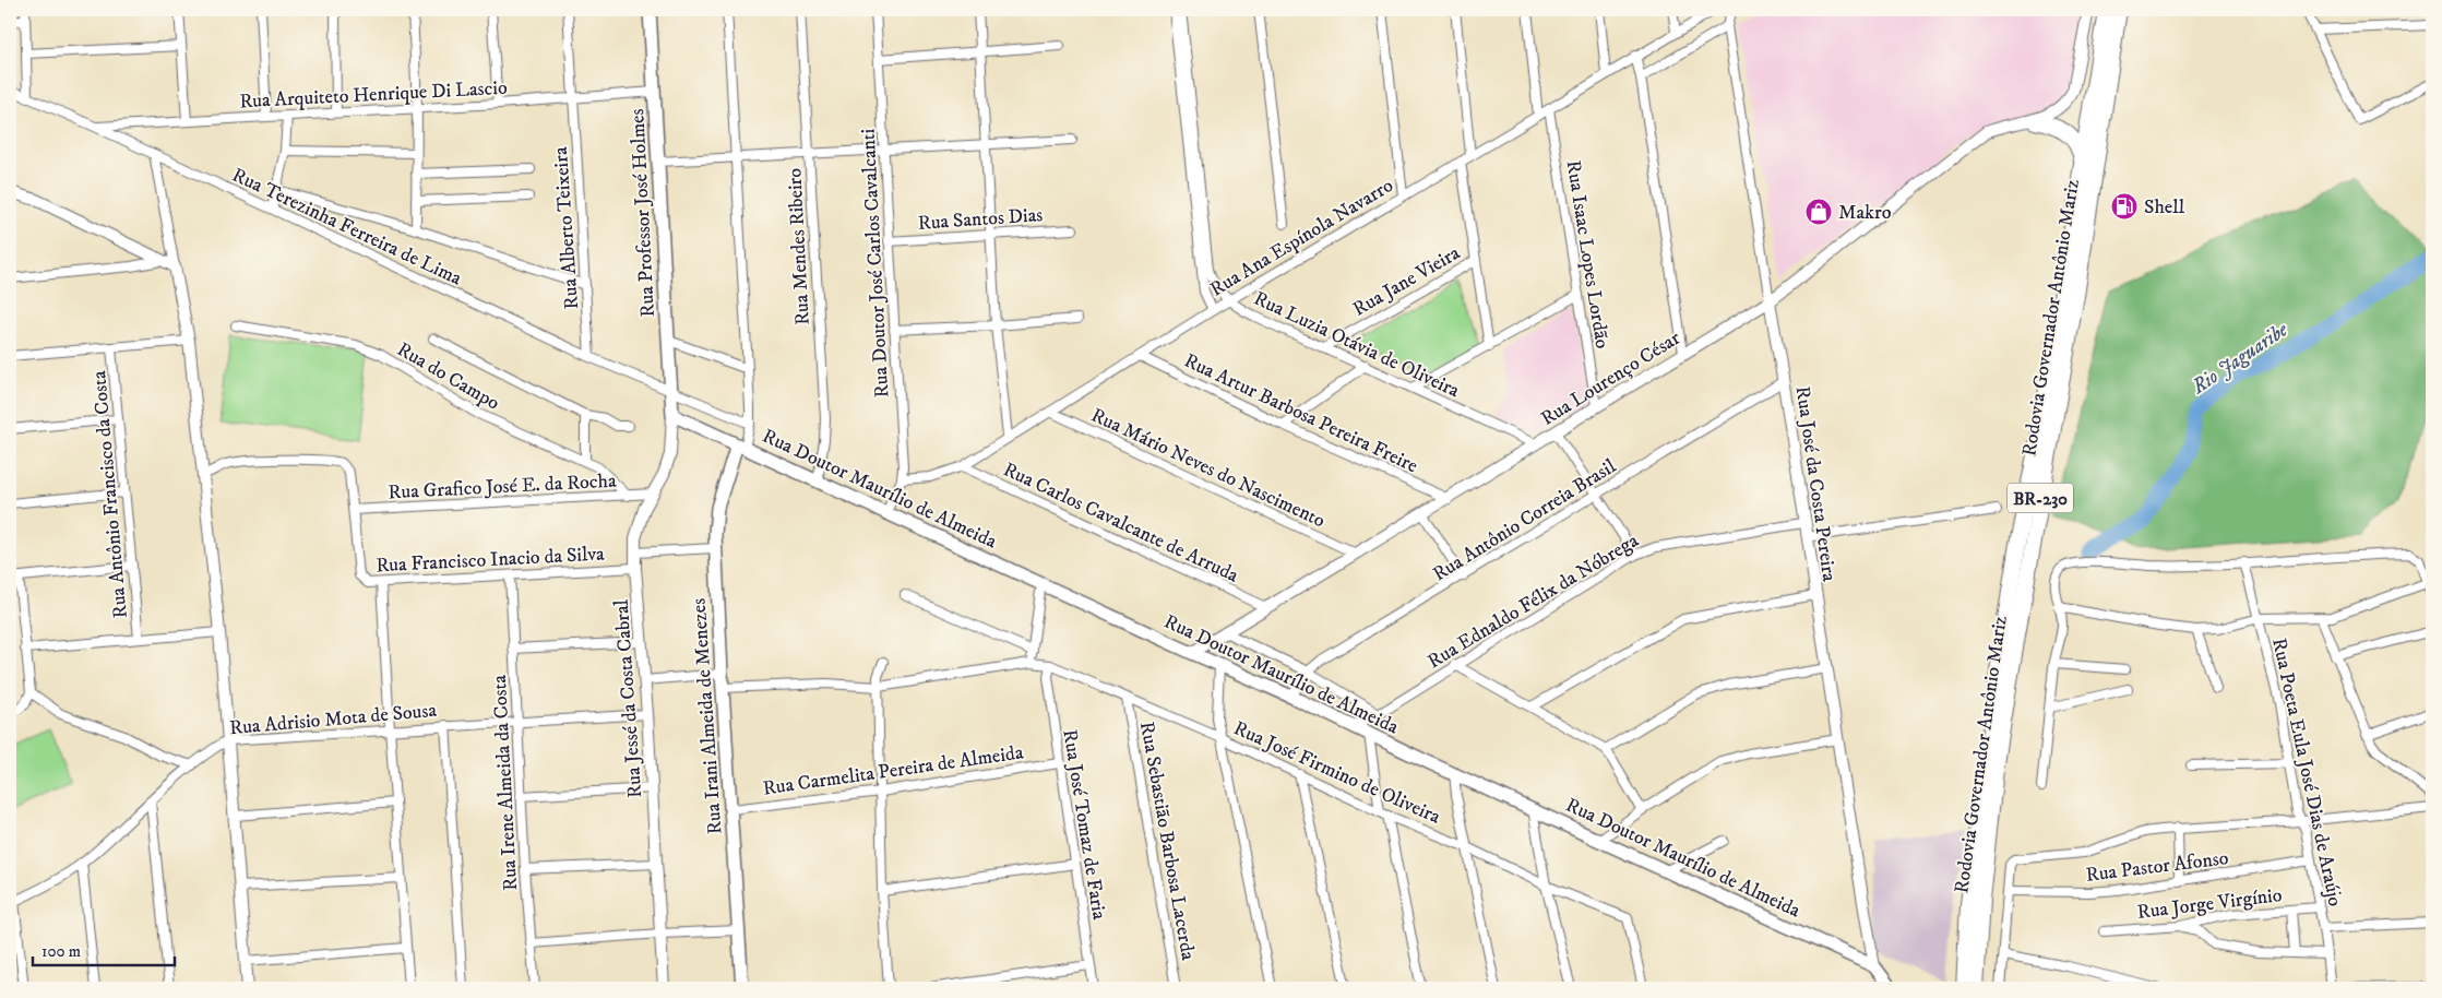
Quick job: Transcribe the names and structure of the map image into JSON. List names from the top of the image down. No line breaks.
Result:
{"streets":{"highway":["Rodovia Governador Antônio Mariz","BR-230"],"main road":["Rua Professor José Holmes","Rua Doutor Maurílio de Almeida","Rua Irani Almeida de Menezes"],"street":["Rua Arquiteto Henrique Di Lascio","Rua Santos Dias","Rua Terezinha Ferreira de Lima","Rua Alberto Teixeira","Rua Ana Espínola Navarro","Rua Mendes Ribeiro","Rua Isaac Lopes Lordão","Rua Doutor José Carlos Cavalcanti","Rua Jane Vieira","Rua Luzia Otávia de Oliveira","Rua do Campo","Rua Lourenço César","Rua Artur Barbosa Pereira Freire","Rua Mário Neves do Nascimento","Rua José da Costa Pereira","Rua Grafico José E. da Rocha","Rua Antônio Francisco da Costa","Rua Antônio Correia Brasil","Rua Carlos Cavalcante de Arruda","Rua Francisco Inacio da Silva","Rua Ednaldo Félix da Nóbrega","Rua Jessé da Costa Cabral","Rua Adrisio Mota de Sousa","Rua Carmelita Pereira de Almeida","Rua José Firmino de Oliveira","Rua Poeta Eula José Dias de Araújo","Rua Irene Almeida da Costa","Rua José Tomaz de Faria","Rua Sebastião Barbosa Lacerda","Rua Pastor Afonso","Rua Jorge Virgínio"]},"crossings":[["Rua Arquiteto Henrique Di Lascio","Rua Professor José Holmes"],["Rua Arquiteto Henrique Di Lascio","Rua Terezinha Ferreira de Lima"],["Rua Arquiteto Henrique Di Lascio","Rua Alberto Teixeira"],["Rua Professor José Holmes","Rua Terezinha Ferreira de Lima"],["Rua Professor José Holmes","Rua Doutor Maurílio de Almeida"],["Rua Professor José Holmes","Rua Jessé da Costa Cabral"],["Rua Santos Dias","Rua Doutor José Carlos Cavalcanti"],["Rua Terezinha Ferreira de Lima","Rua Alberto Teixeira"],["Rua Ana Espínola Navarro","Rua Isaac Lopes Lordão"],["Rua Ana Espínola Navarro","Rua Doutor José Carlos Cavalcanti"],["Rua Ana Espínola Navarro","Rua Luzia Otávia de Oliveira"],["Rua Ana Espínola Navarro","Rua Artur Barbosa Pereira Freire"],["Rua Ana Espínola Navarro","Rua Mário Neves do Nascimento"],["Rua Ana Espínola Navarro","Rua Carlos Cavalcante de Arruda"],["Rua Mendes Ribeiro","Rua Doutor Maurílio de Almeida"],["Rua Isaac Lopes Lordão","Rua Lourenço César"],["Rua Doutor José Carlos Cavalcanti","Rua Doutor Maurílio de Almeida"],["Rua Jane Vieira","Rua Luzia Otávia de Oliveira"],["Rua Luzia Otávia de Oliveira","Rua Lourenço César"],["Rua do Campo","Rua Grafico José E. da Rocha"],["Rua Lourenço César","Rua Artur Barbosa Pereira Freire"],["Rua Lourenço César","Rua Mário Neves do Nascimento"],["Rua Lourenço César","Rua José da Costa Pereira"],["Rua Lourenço César","Rua Doutor Maurílio de Almeida"],["Rua Lourenço César","Rua Carlos Cavalcante de Arruda"],["Rua José da Costa Pereira","Rua Doutor Maurílio de Almeida"],["Rua José da Costa Pereira","Rua Antônio Correia Brasil"],["Rua José da Costa Pereira","Rua Ednaldo Félix da Nóbrega"],["Rua Grafico José E. da Rocha","Rua Francisco Inacio da Silva"],["Rua Grafico José E. da Rocha","Rua Jessé da Costa Cabral"],["Rua Doutor Maurílio de Almeida","Rua Antônio Correia Brasil"],["Rua Doutor Maurílio de Almeida","Rua Ednaldo Félix da Nóbrega"],["Rua Doutor Maurílio de Almeida","Rua Jessé da Costa Cabral"],["Rua Doutor Maurílio de Almeida","Rua Irani Almeida de Menezes"],["Rua Francisco Inacio da Silva","Rua Jessé da Costa Cabral"],["Rua Francisco Inacio da Silva","Rua Irene Almeida da Costa"],["Rua Jessé da Costa Cabral","Rua Adrisio Mota de Sousa"],["Rua Irani Almeida de Menezes","Rua Carmelita Pereira de Almeida"],["Rua Irani Almeida de Menezes","Rua José Firmino de Oliveira"],["Rua Adrisio Mota de Sousa","Rua Irene Almeida da Costa"],["Rua Carmelita Pereira de Almeida","Rua José Tomaz de Faria"],["Rua José Firmino de Oliveira","Rua José Tomaz de Faria"],["Rua José Firmino de Oliveira","Rua Sebastião Barbosa Lacerda"],["Rua Poeta Eula José Dias de Araújo","Rua Pastor Afonso"],["Rua Poeta Eula José Dias de Araújo","Rua Jorge Virgínio"]],"water":["Rio Jaguaribe"],"places":{"fuel station":["Shell"],"shop":["Makro"]},"scale_bar":"100 m"}
